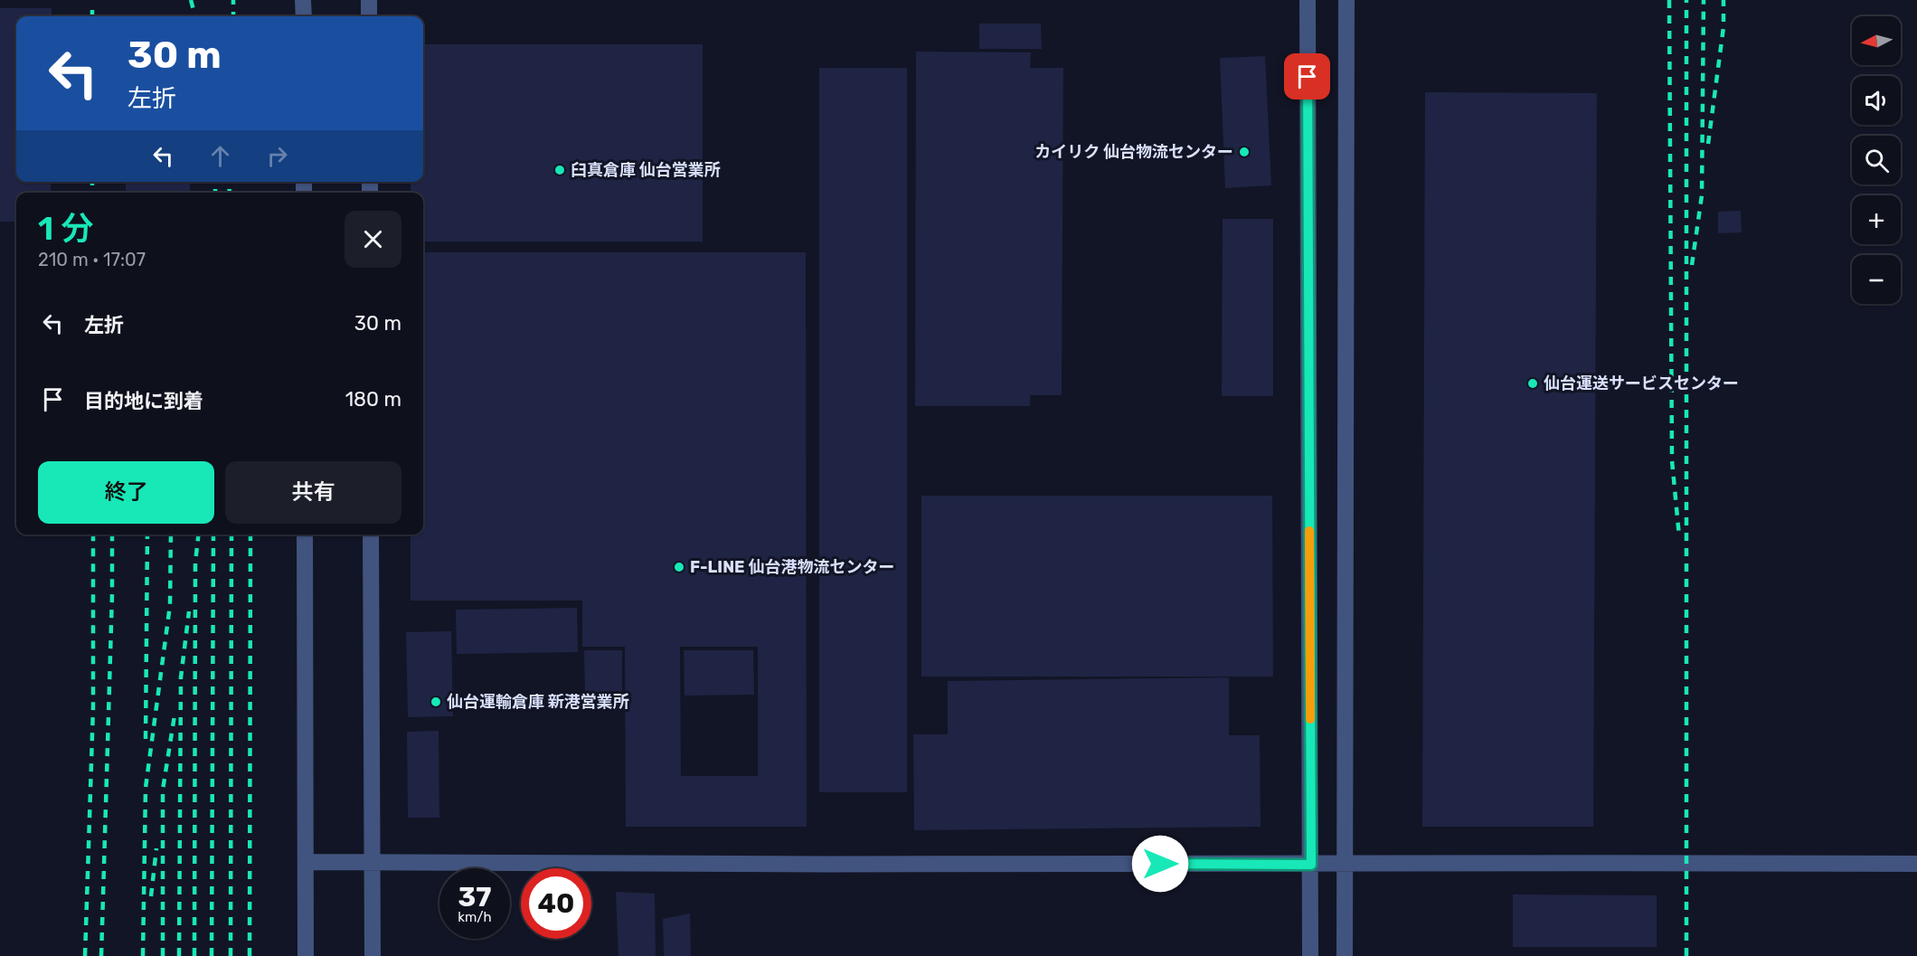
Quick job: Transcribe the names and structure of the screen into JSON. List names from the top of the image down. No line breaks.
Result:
{"places":["カイリク 仙台物流センター","臼真倉庫 仙台営業所","仙台運送サービスセンター","F-LINE 仙台港物流センター","仙台運輸倉庫 新港営業所"],"north":"left","page":{"map_buttons":["+","−"],"turn":["30 m","左折"],"heading":["1 分","210 m · 17:07"],"list":[{"name":"左折","value":"30 m"},{"name":"目的地に到着","value":"180 m"}],"buttons":["終了","共有"],"speed":"37 km/h","limit":"40"}}
